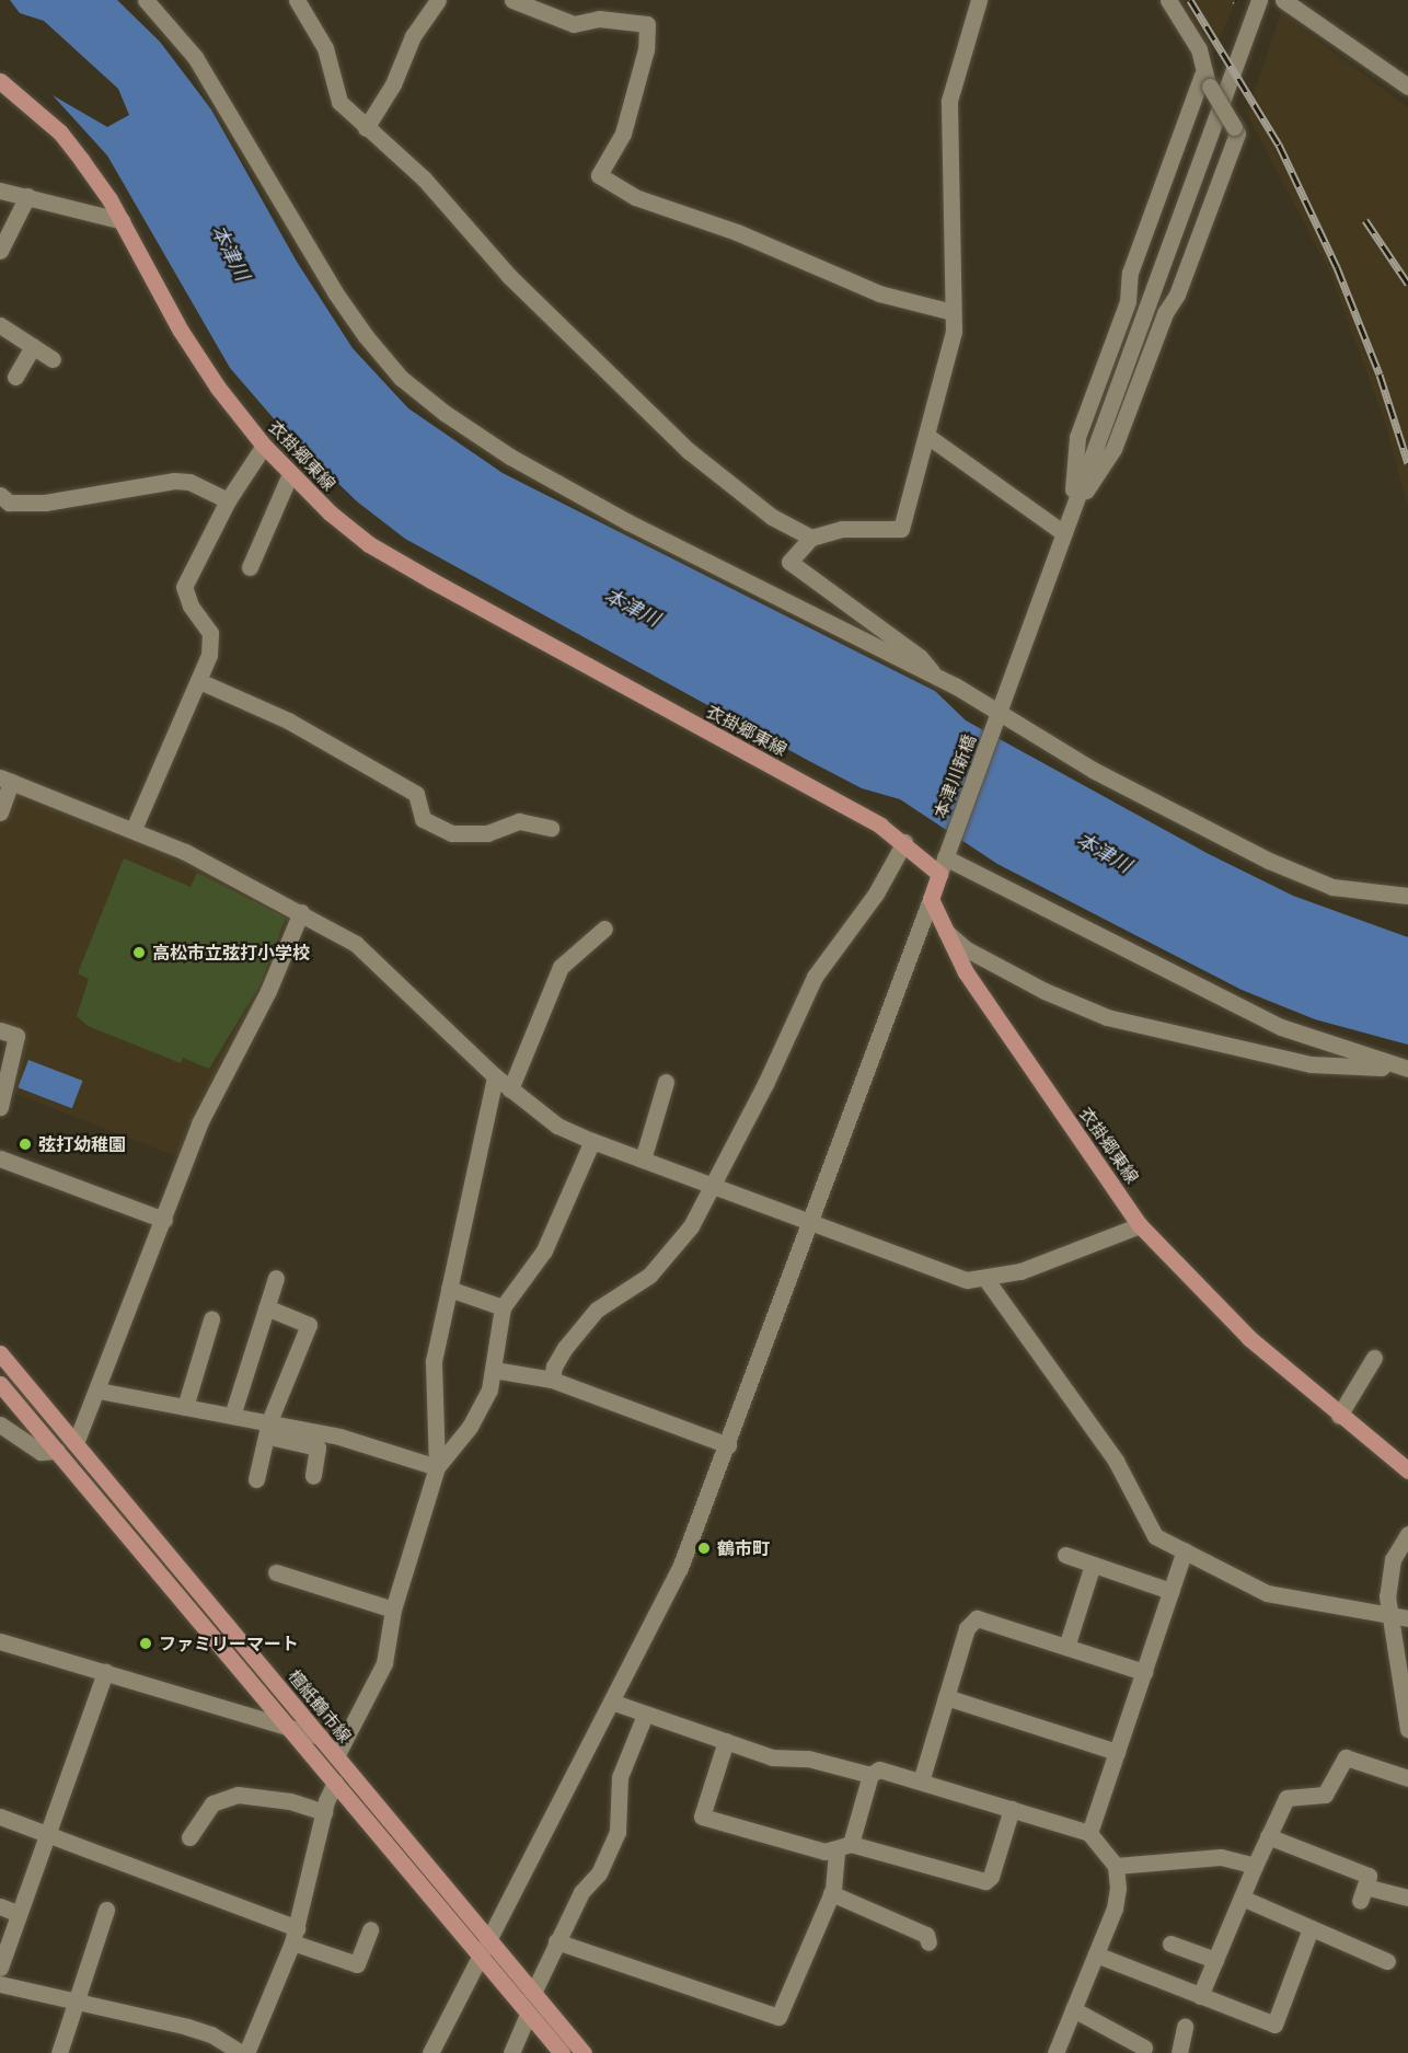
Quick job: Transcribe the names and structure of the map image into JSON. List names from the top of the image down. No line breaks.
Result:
{"streets":{"main road":["衣掛郷東線","檀紙鶴市線"],"street":["本津川新橋"]},"crossings":[["衣掛郷東線","本津川新橋"]],"water":["本津川"],"places":["高松市立弦打小学校","弦打幼稚園","鶴市町","ファミリーマート"]}
